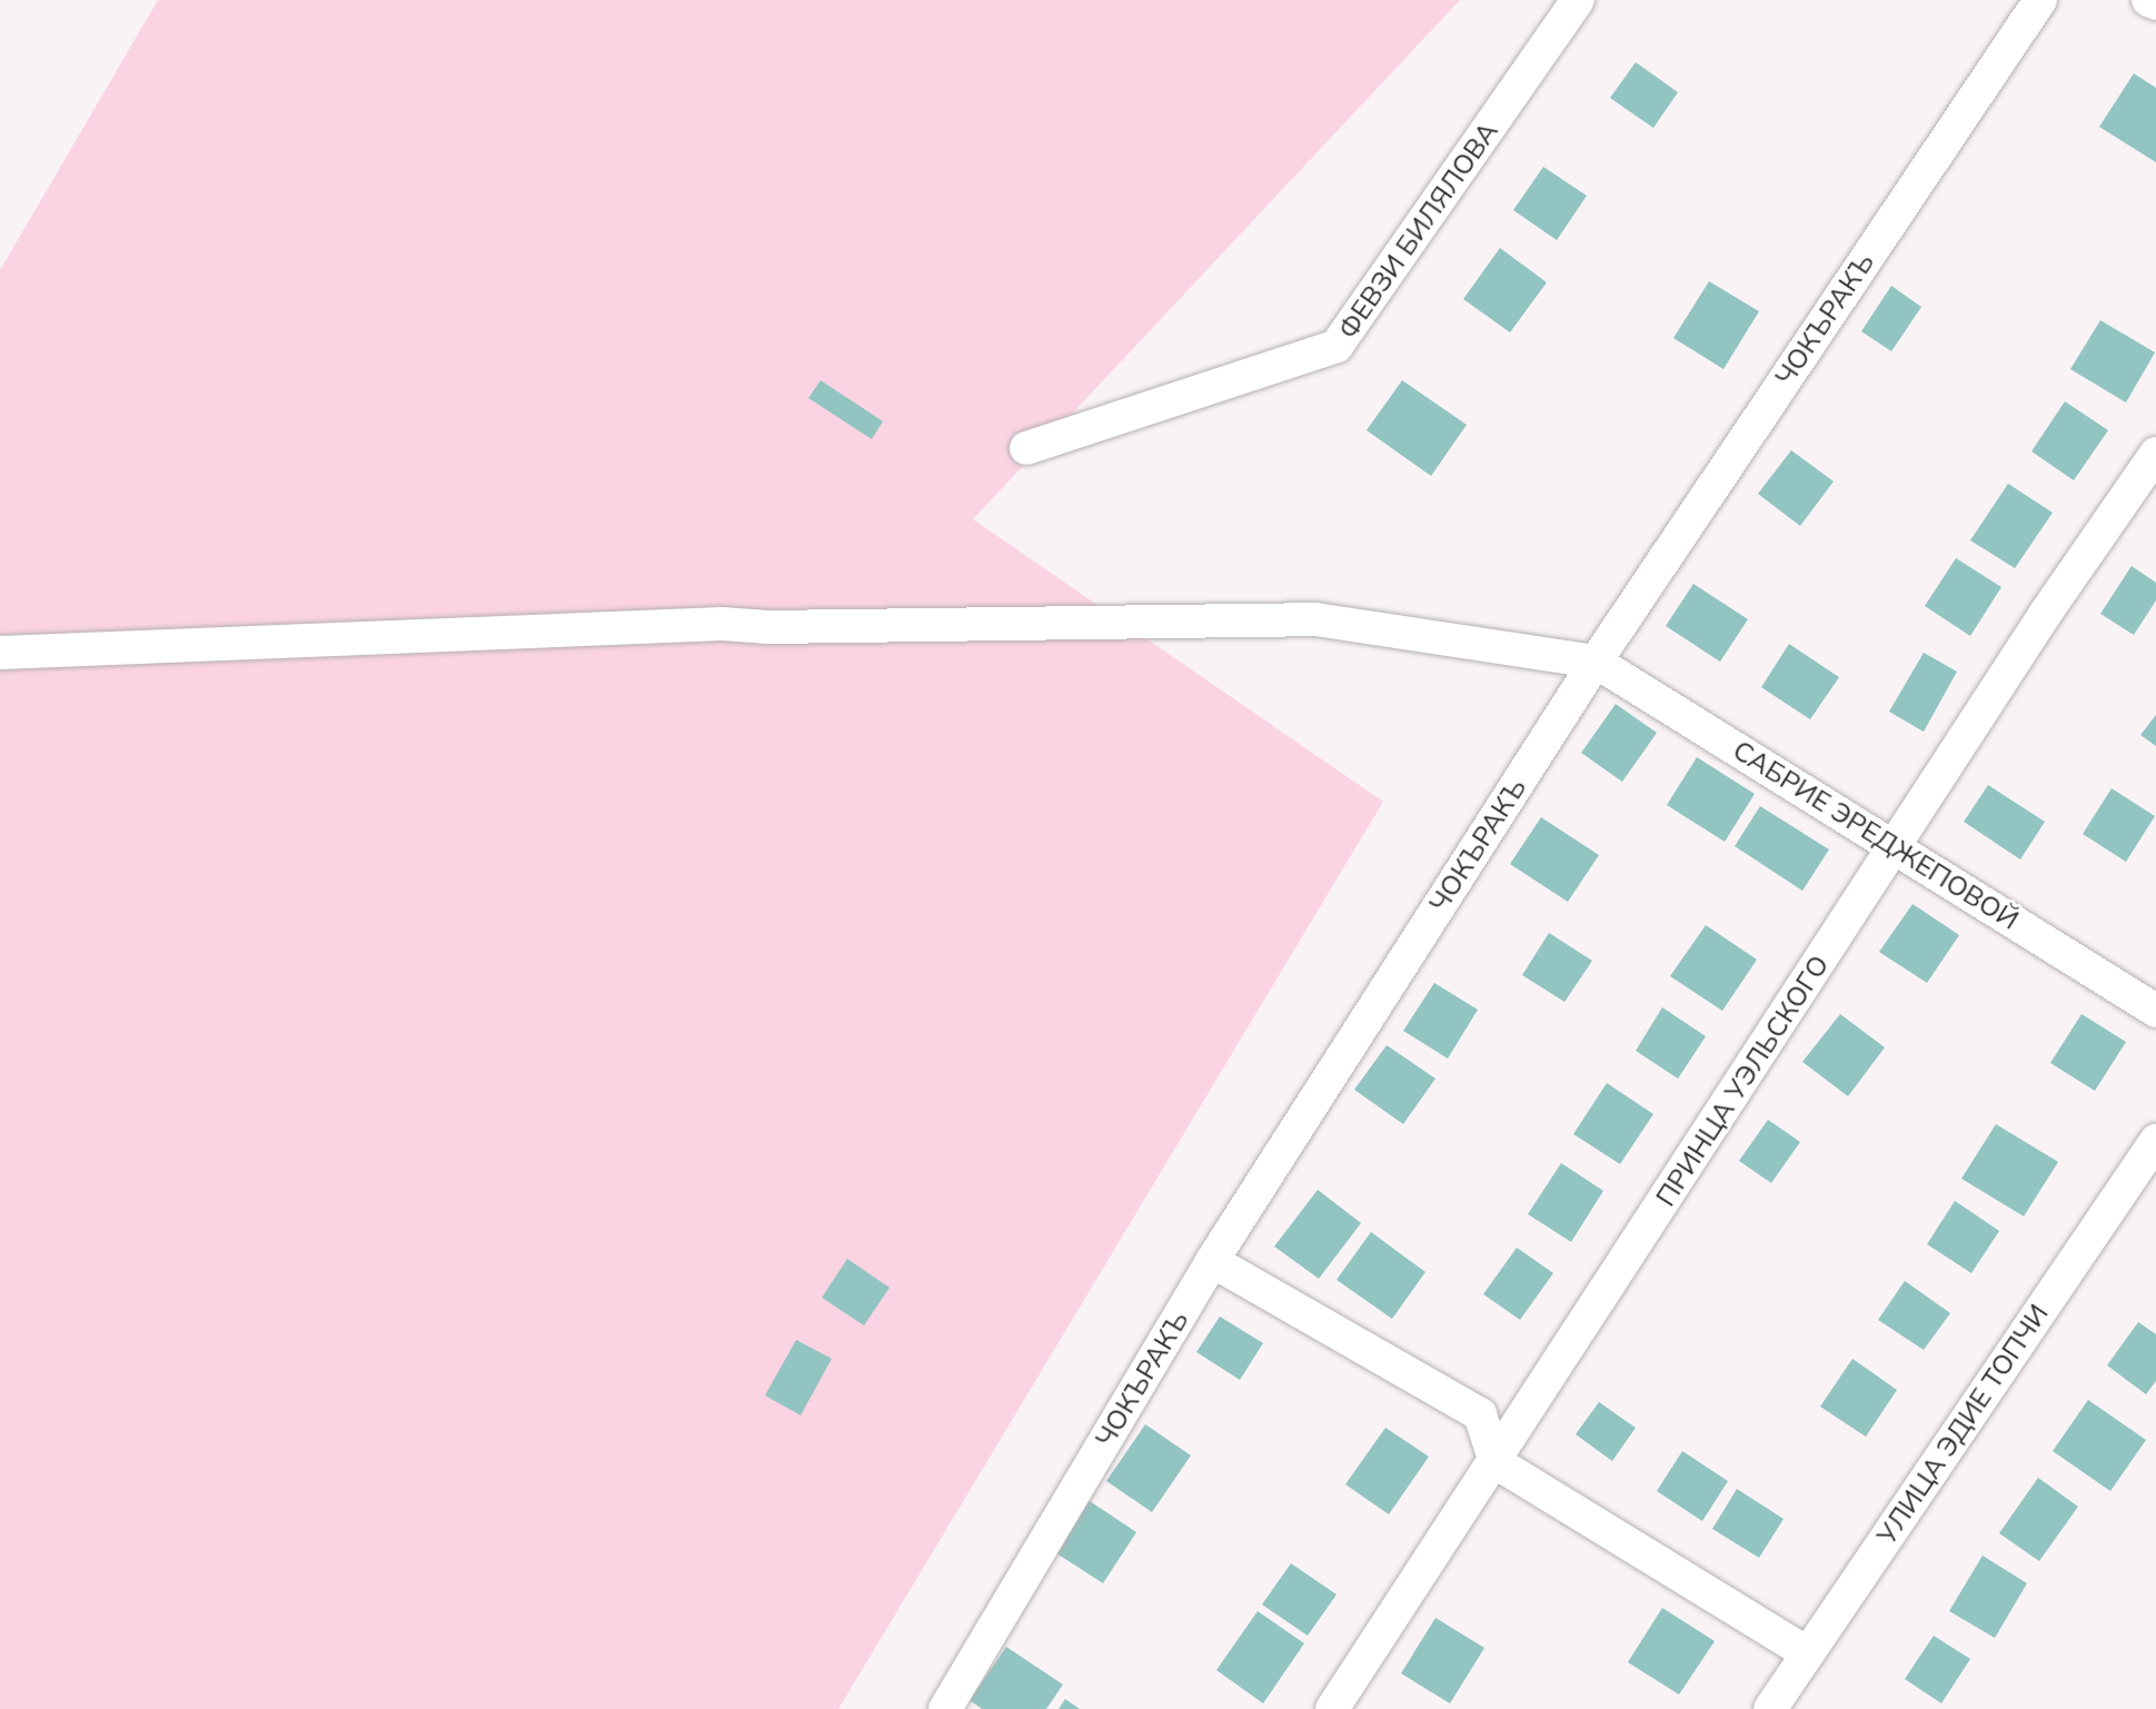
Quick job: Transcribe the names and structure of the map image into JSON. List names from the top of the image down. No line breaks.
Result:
{"streets":{"street":["ФЕВЗИ БИЛЯЛОВА","ЧОКЪРАКЪ","САБРИЕ ЭРЕДЖЕПОВОЙ","ПРИНЦА УЭЛЬСКОГО","УЛИЦА ЭДИЕ ТОПЧИ"]},"crossings":[["ЧОКЪРАКЪ","САБРИЕ ЭРЕДЖЕПОВОЙ"],["САБРИЕ ЭРЕДЖЕПОВОЙ","ПРИНЦА УЭЛЬСКОГО"]]}
